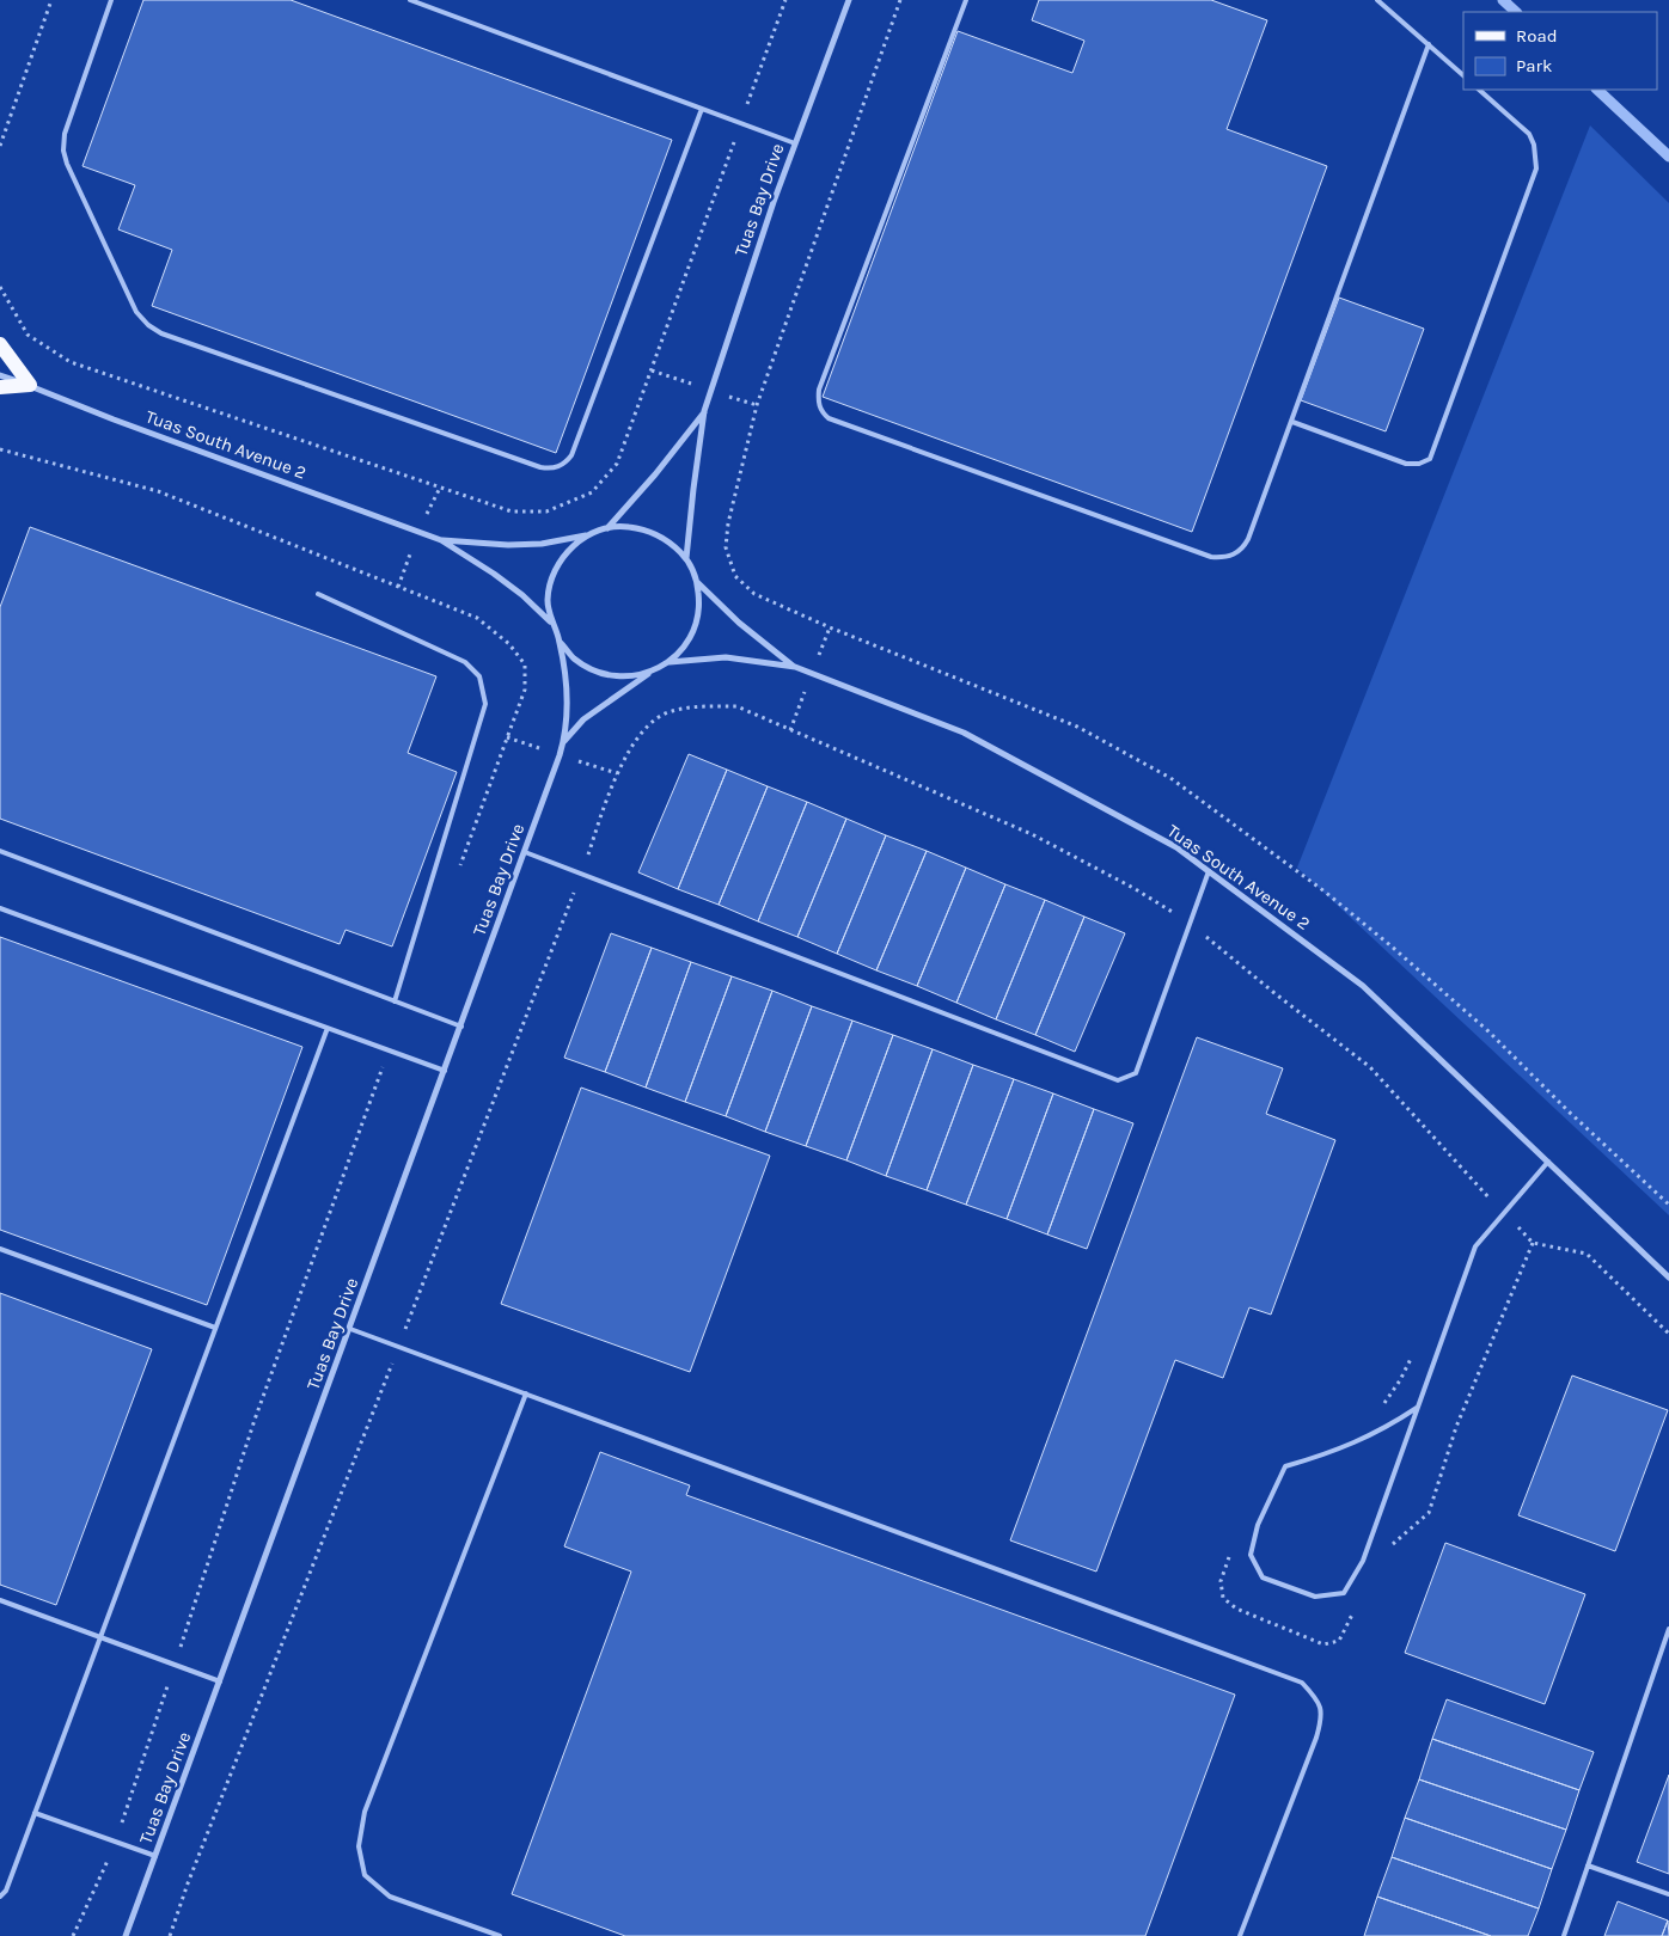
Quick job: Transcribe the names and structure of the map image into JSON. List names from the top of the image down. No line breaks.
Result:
{"streets":{"street":["Tuas Bay Drive","Tuas South Avenue 2"]},"crossings":[["Tuas Bay Drive","Tuas South Avenue 2"]],"legend":["Road","Park"]}
